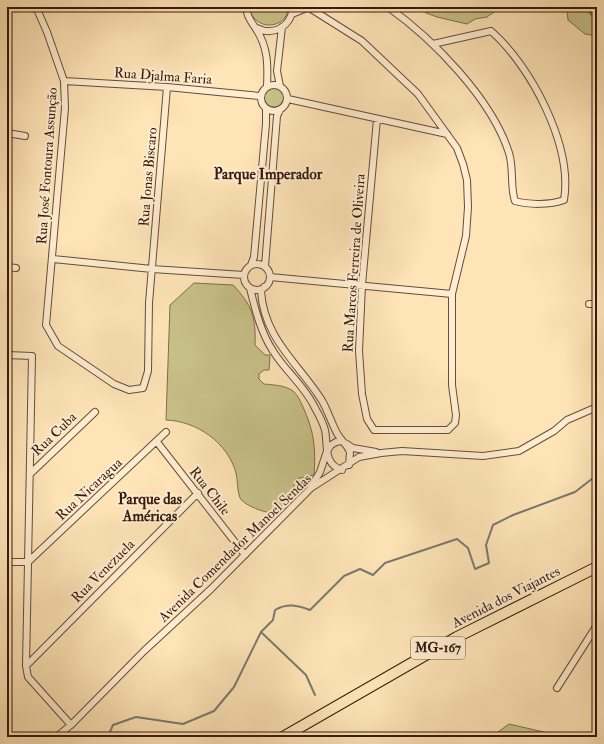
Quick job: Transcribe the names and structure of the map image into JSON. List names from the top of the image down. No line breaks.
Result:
{"streets":{"main road":["Avenida dos Viajantes","MG-167"],"street":["Rua Djalma Faria","Rua José Fontoura Assunção","Rua Jonas Biscaro","Rua Marcos Ferreira de Oliveira","Rua Cuba","Rua Nicaragua","Rua Chile","Avenida Comendador Manoel Sendas","Rua Venezuela"]},"crossings":[["Rua Djalma Faria","Rua José Fontoura Assunção"],["Rua Djalma Faria","Rua Jonas Biscaro"],["Rua José Fontoura Assunção","Rua Jonas Biscaro"],["Rua Nicaragua","Rua Chile"],["Rua Chile","Avenida Comendador Manoel Sendas"],["Rua Chile","Rua Venezuela"]],"districts":["Parque Imperador","Parque das Américas"]}
